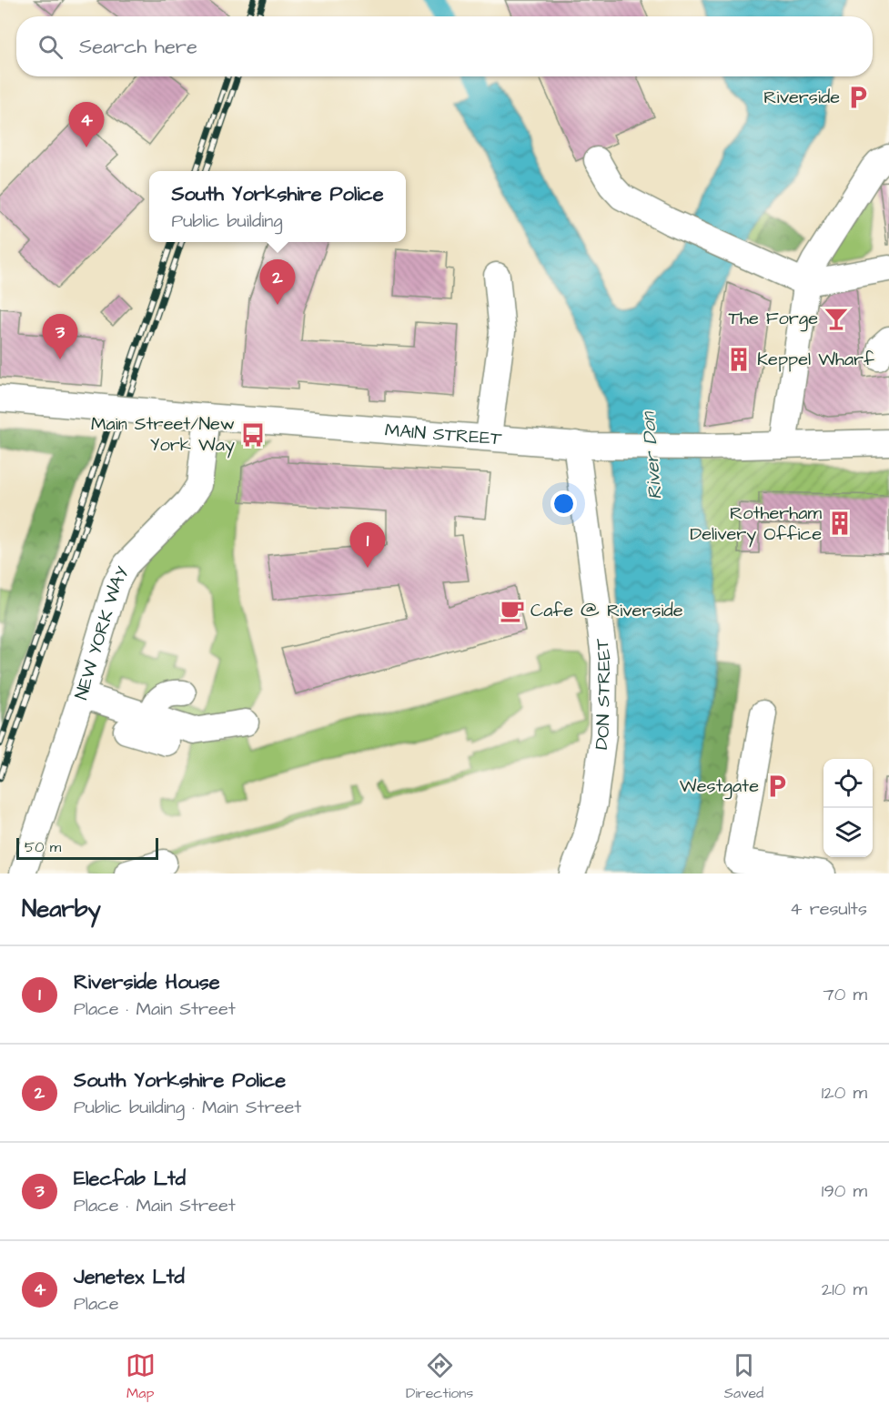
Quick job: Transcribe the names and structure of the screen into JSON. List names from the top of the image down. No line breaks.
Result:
{"streets":{"street":["MAIN STREET","NEW YORK WAY","DON STREET"]},"crossings":[["MAIN STREET","NEW YORK WAY"],["MAIN STREET","DON STREET"]],"water":["River Don"],"places":{"parking":["Riverside","Westgate"],"bar":["The Forge"],"building":["Keppel Wharf","Rotherham Delivery Office"],"bus stop":["Main Street/New York Way"],"cafe":["Cafe @ Riverside"]},"scale_bar":"50 m","page":{"search":"Search here","pins":["4","2","3","1"],"popup":["South Yorkshire Police","Public building"],"scale":"50 m","heading":["Nearby","4 results"],"list":[{"mark":"1","name":"Riverside House","note":"Place · Main Street","value":"70 m"},{"mark":"2","name":"South Yorkshire Police","note":"Public building · Main Street","value":"120 m"},{"mark":"3","name":"Elecfab Ltd","note":"Place · Main Street","value":"190 m"},{"mark":"4","name":"Jenetex Ltd","note":"Place","value":"210 m"}],"nav":["Map","Directions","Saved"]}}
